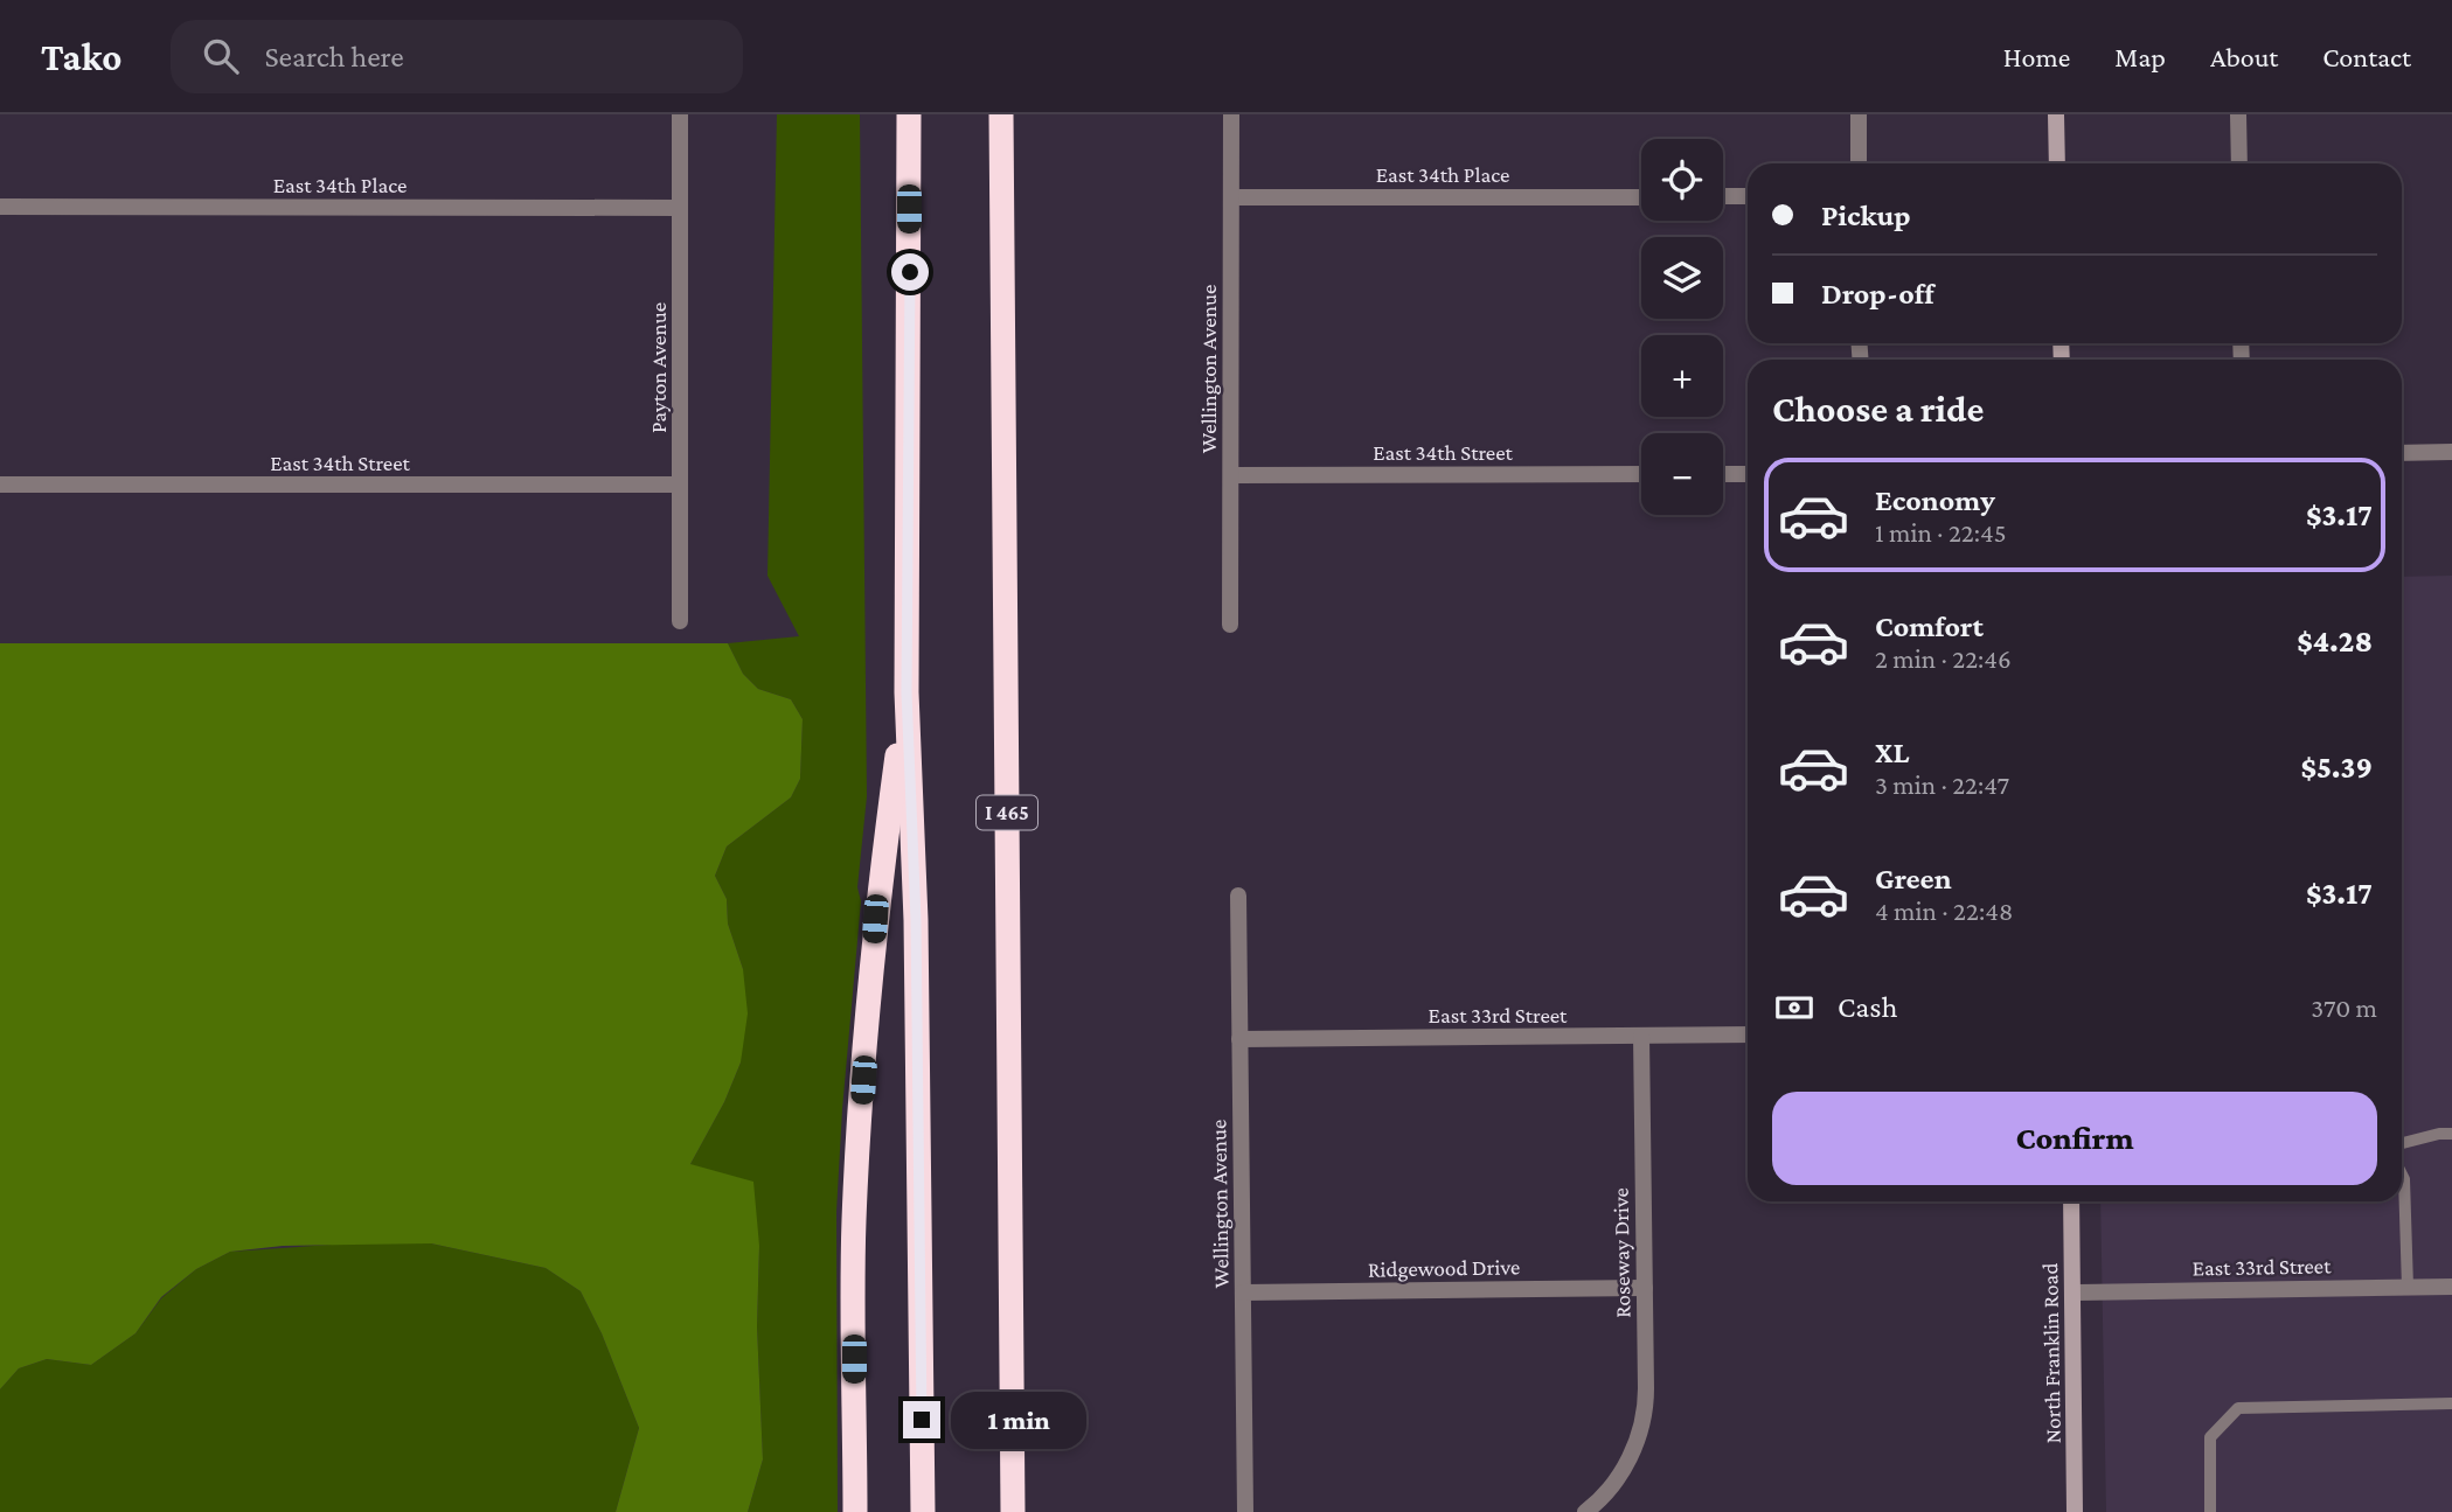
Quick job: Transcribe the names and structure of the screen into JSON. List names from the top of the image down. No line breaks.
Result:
{"streets":{"highway":["I 465"],"main road":["North Franklin Road"],"street":["East 34th Place","Payton Avenue","Wellington Avenue","East 34th Street","East 33rd Street","Roseway Drive","Ridgewood Drive"]},"crossings":[["East 34th Place","Payton Avenue"],["East 34th Place","Wellington Avenue"],["Payton Avenue","East 34th Street"],["Wellington Avenue","East 34th Street"],["Wellington Avenue","East 33rd Street"],["Wellington Avenue","Ridgewood Drive"],["East 33rd Street","Roseway Drive"],["East 33rd Street","North Franklin Road"],["Roseway Drive","Ridgewood Drive"]],"page":{"header":"Tako","search":"Search here","nav":["Home","Map","About","Contact"],"map_buttons":["+","−"],"banner":["Pickup","Drop-off"],"heading":"Choose a ride","list":[{"name":"Economy","note":"1 min · 22:45","value":"$3.17"},{"name":"Comfort","note":"2 min · 22:46","value":"$4.28"},{"name":"XL","note":"3 min · 22:47","value":"$5.39"},{"name":"Green","note":"4 min · 22:48","value":"$3.17"}],"pay":["Cash","370 m"],"buttons":"Confirm","bubble":"1 min"}}
